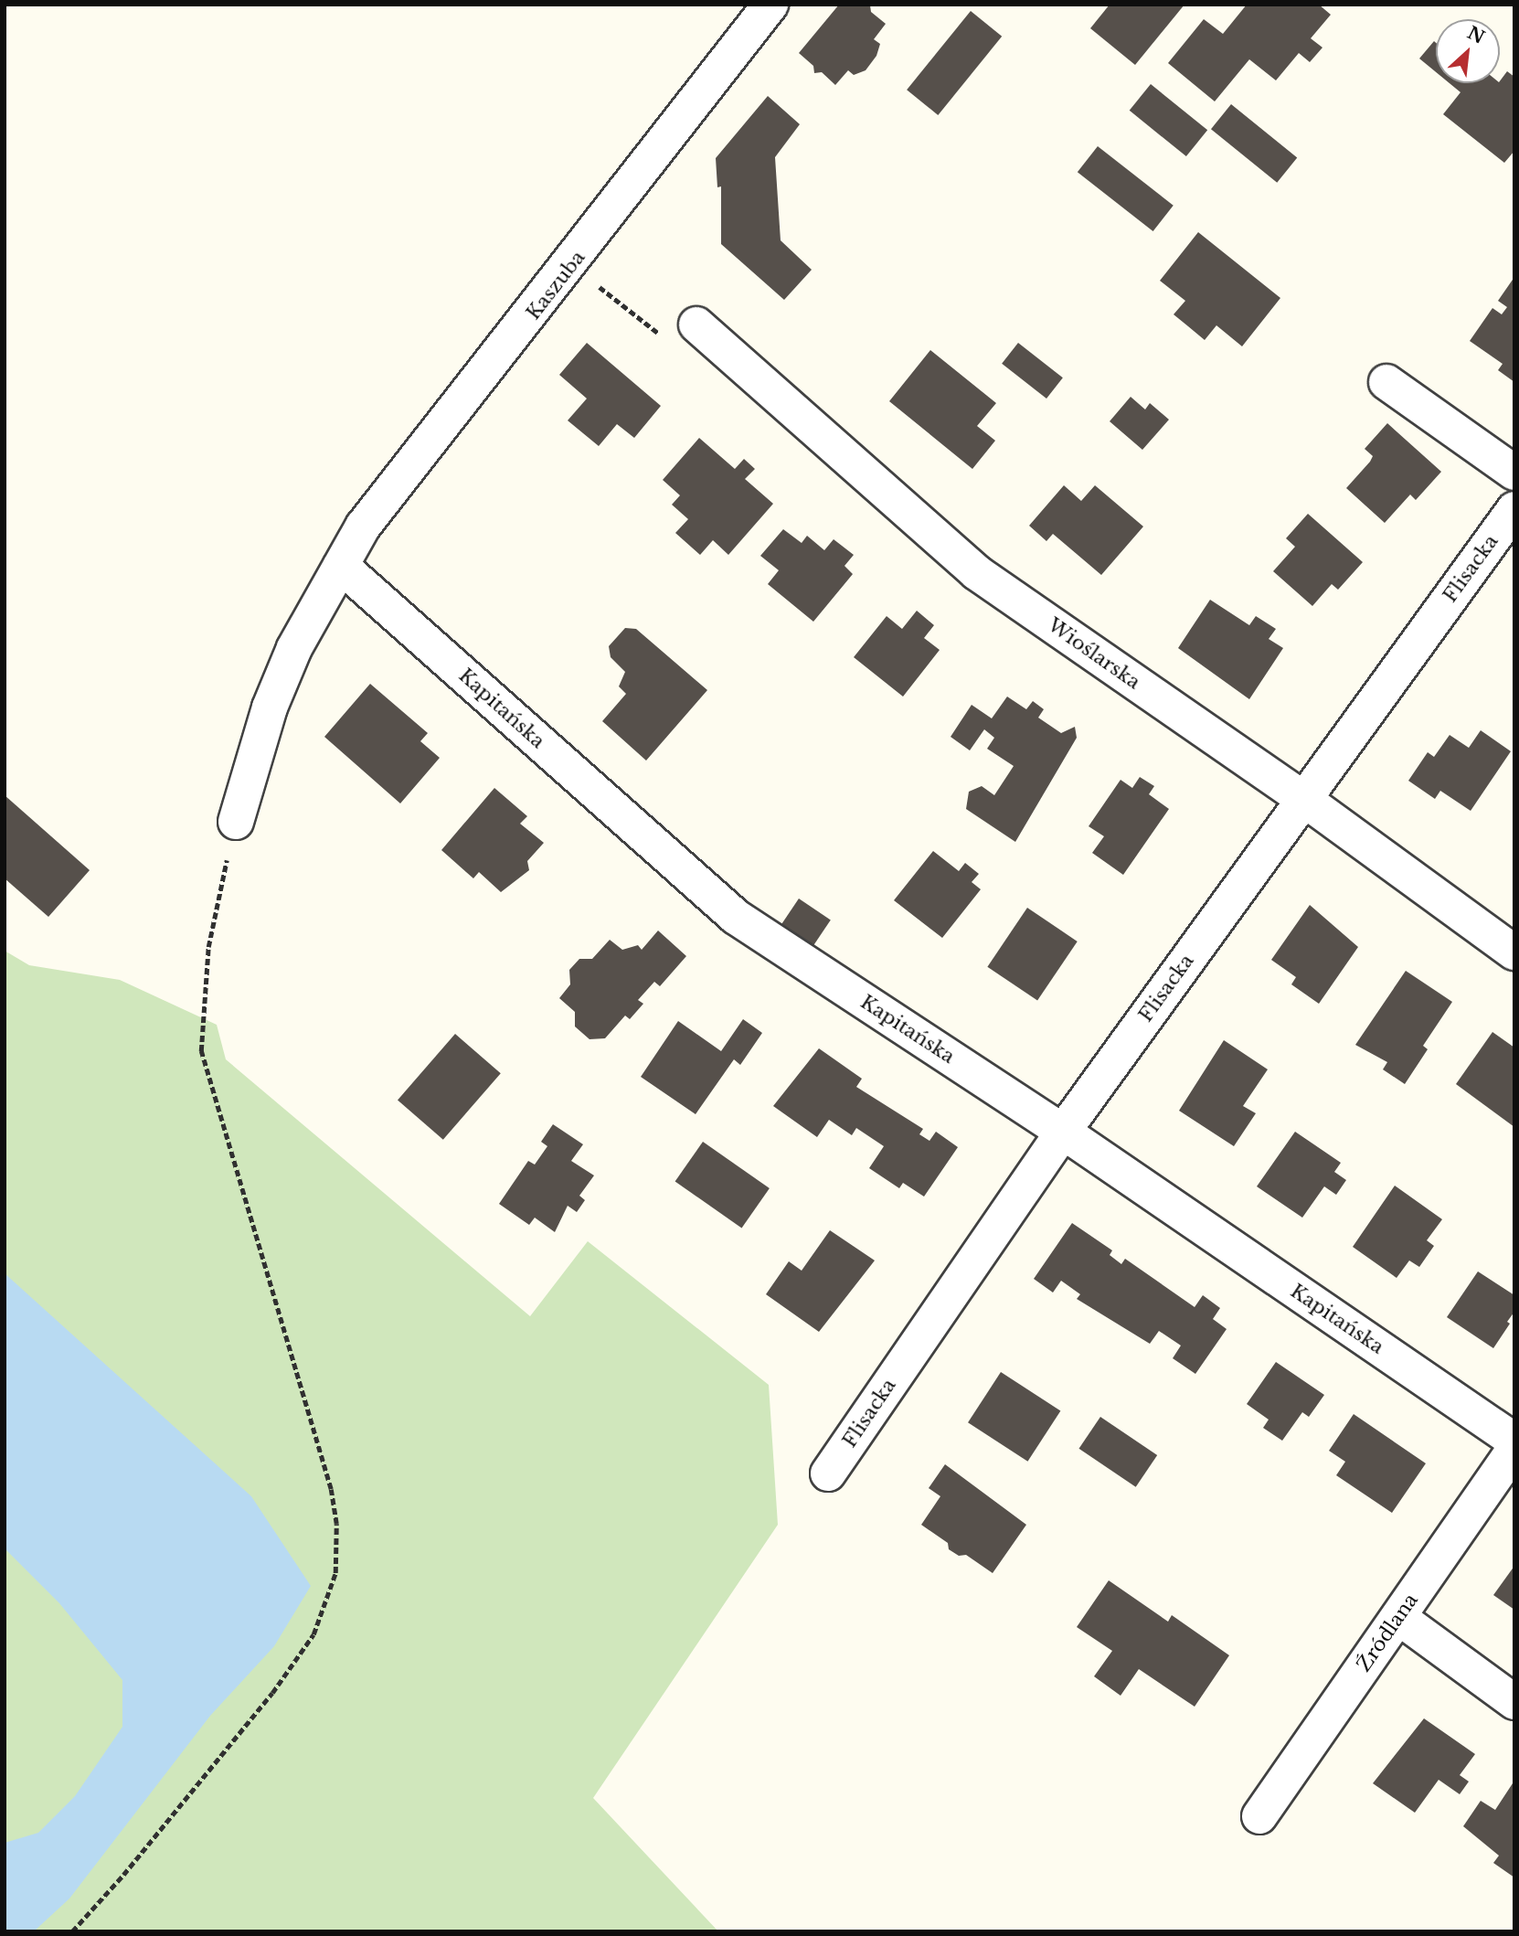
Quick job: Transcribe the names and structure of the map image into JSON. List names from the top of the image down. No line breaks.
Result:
{"streets":{"street":["Kaszuba","Flisacka","Wioślarska","Kapitańska","Źródlana"]},"crossings":[["Kaszuba","Kapitańska"],["Flisacka","Wioślarska"],["Flisacka","Kapitańska"]],"north":"top right"}
